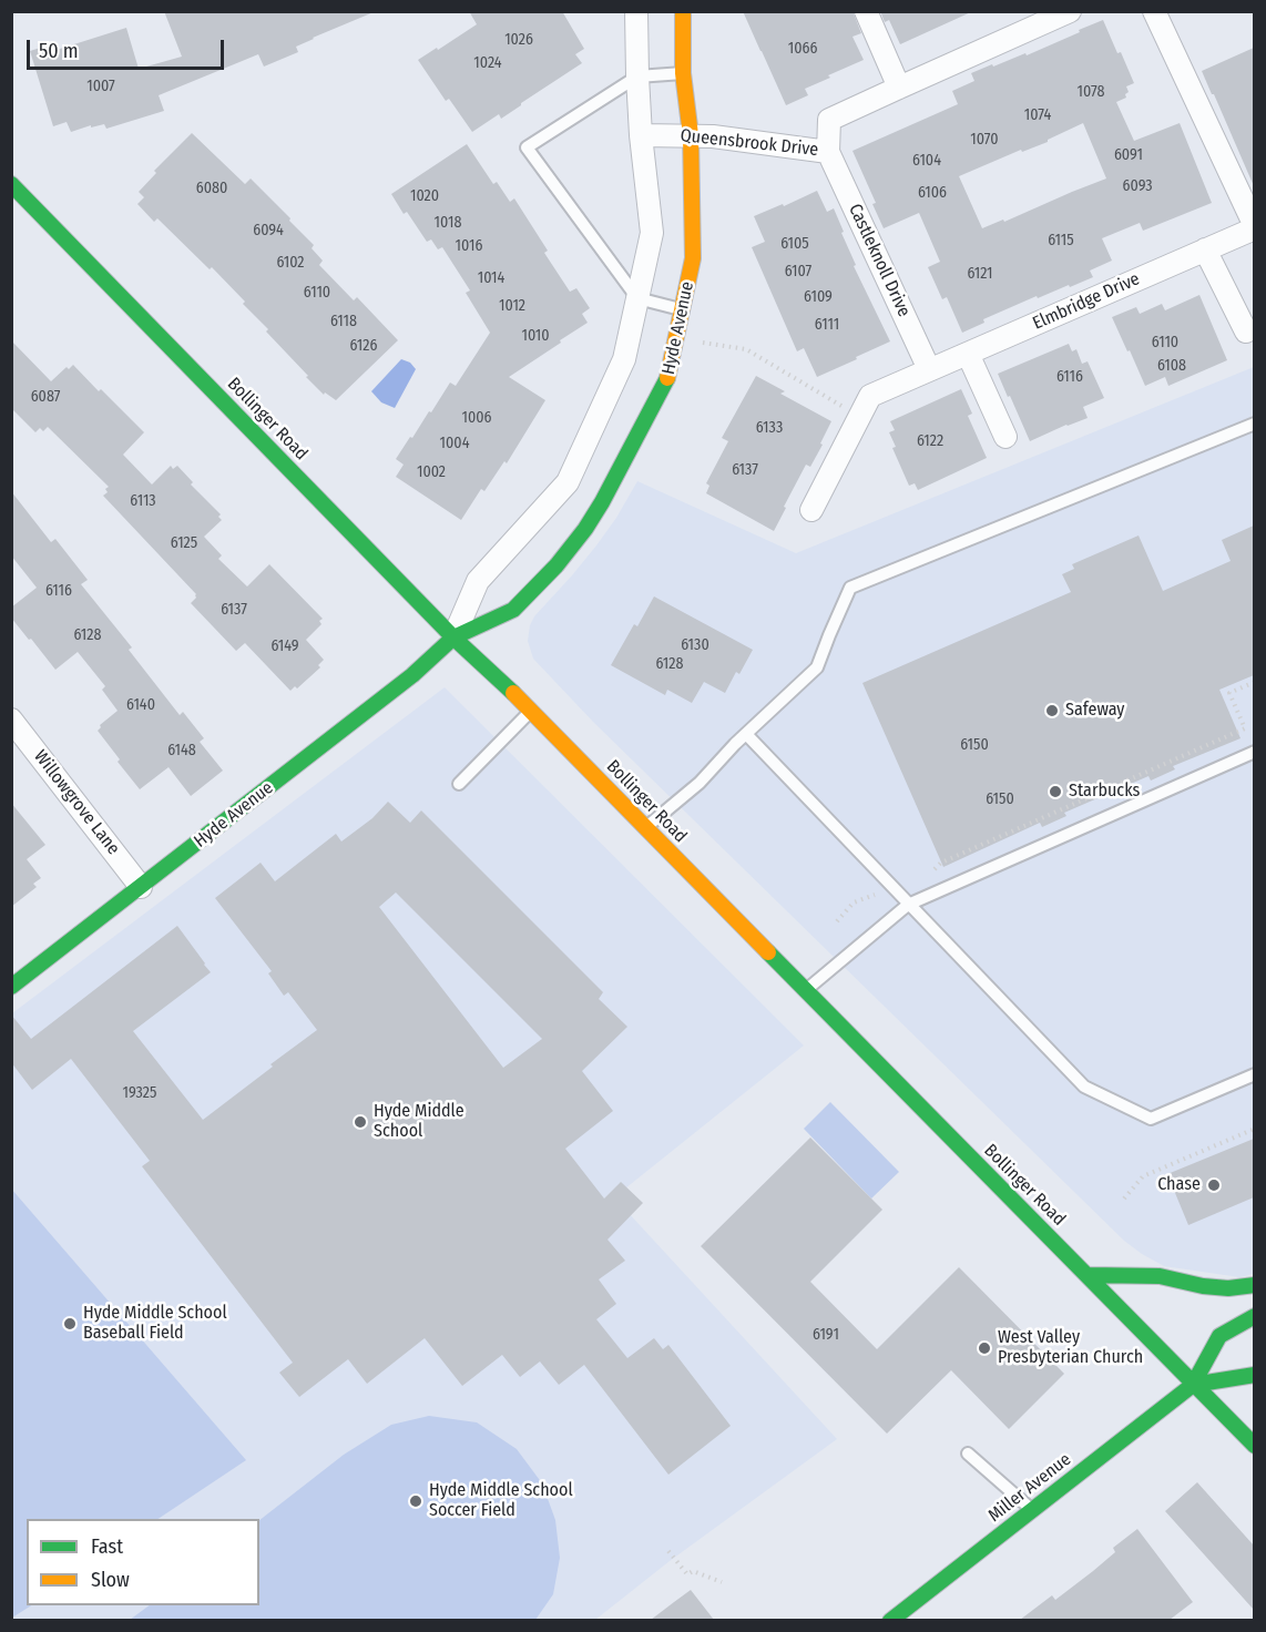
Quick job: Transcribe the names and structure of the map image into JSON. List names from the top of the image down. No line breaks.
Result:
{"streets":{"main road":["Hyde Avenue","Bollinger Road","Miller Avenue"],"street":["Queensbrook Drive","Castleknoll Drive","Elmbridge Drive","Willowgrove Lane"]},"crossings":[["Queensbrook Drive","Castleknoll Drive"],["Queensbrook Drive","Hyde Avenue"],["Castleknoll Drive","Elmbridge Drive"],["Hyde Avenue","Bollinger Road"],["Hyde Avenue","Willowgrove Lane"],["Bollinger Road","Miller Avenue"]],"places":["Safeway","Starbucks","Hyde Middle School","Chase","Hyde Middle School Baseball Field","West Valley Presbyterian Church","Hyde Middle School Soccer Field"],"house_numbers":["1026","1066","1024","1007","1078","1074","1070","6091","6104","6093","6080","6106","1020","1018","6094","6115","6105","1016","6102","6107","6121","1014","6110","6109","1012","6118","6111","1010","6110","6126","6108","6116","6087","1006","6133","6122","1004","6137","1002","6113","6125","6116","6137","6128","6130","6149","6128","6140","6150","6148","6150","19325","6191"],"legend":["Fast","Slow"],"scale_bar":"50 m"}
